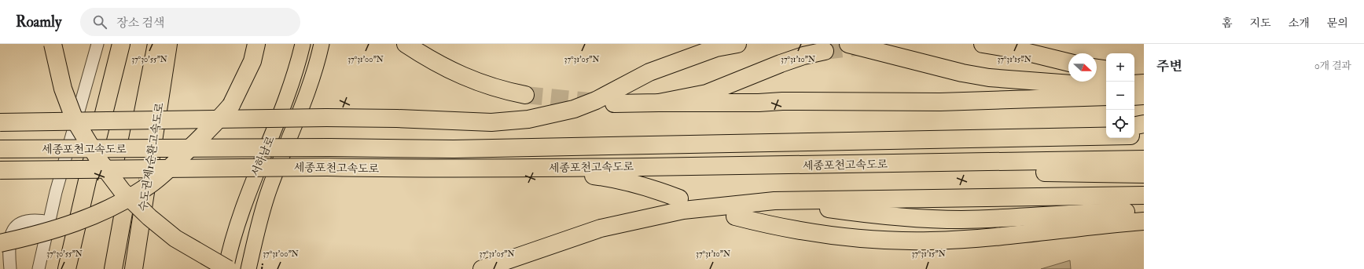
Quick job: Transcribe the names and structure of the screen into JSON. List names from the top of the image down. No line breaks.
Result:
{"streets":{"highway":["세종포천고속도로","수도권제1순환고속도로"],"main road":["서하남로"]},"north":"right","page":{"header":"Roamly","search":"장소 검색","nav":["홈","지도","소개","문의"],"heading":["주변","0개 결과"],"map_buttons":["+","−"]},"coordinates":["37°30'55\"N","37°31'10\"N","37°31'00\"N","37°31'05\"N","37°31'15\"N"]}
